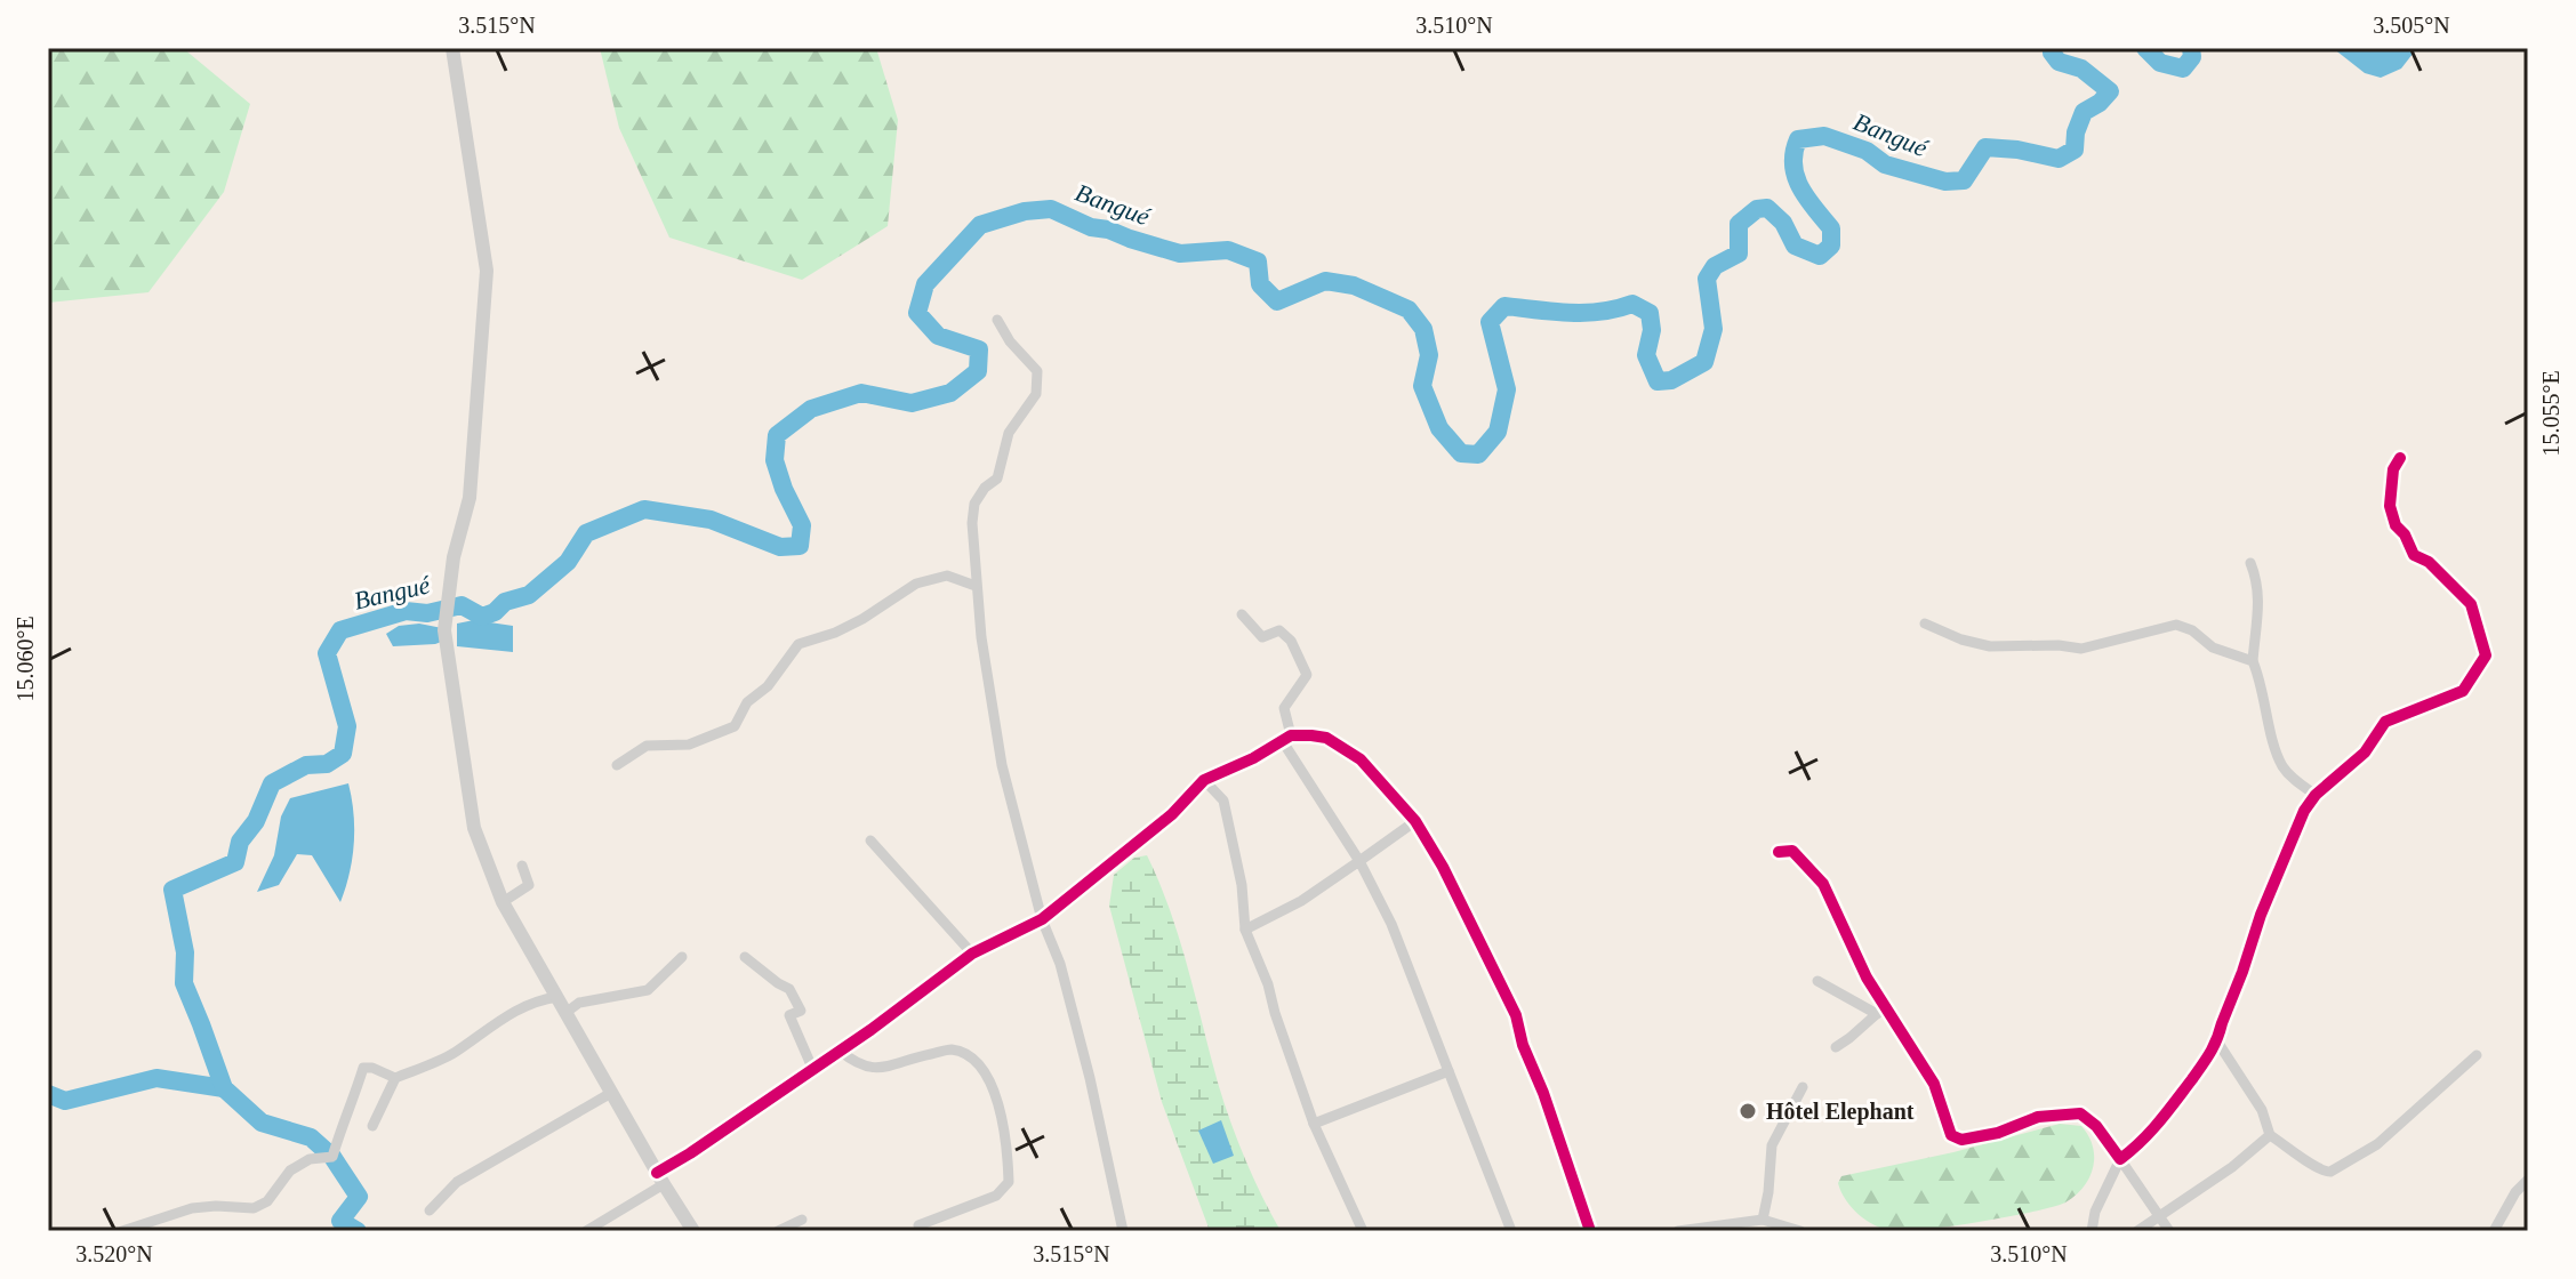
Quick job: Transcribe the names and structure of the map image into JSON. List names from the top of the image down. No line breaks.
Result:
{"water":["Bangué"],"places":["Hôtel Elephant"],"coordinates":["3.515°N","3.510°N","3.505°N","15.055°E","15.060°E","3.520°N"]}
